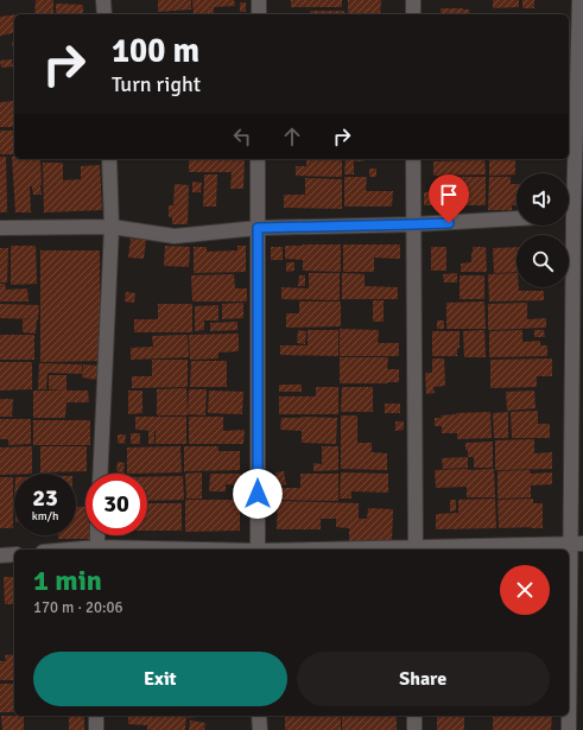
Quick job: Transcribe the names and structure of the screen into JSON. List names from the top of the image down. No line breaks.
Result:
{"page":{"turn":["100 m","Turn right"],"speed":"23 km/h","limit":"30","heading":["1 min","170 m · 20:06"],"buttons":["Exit","Share"]}}
